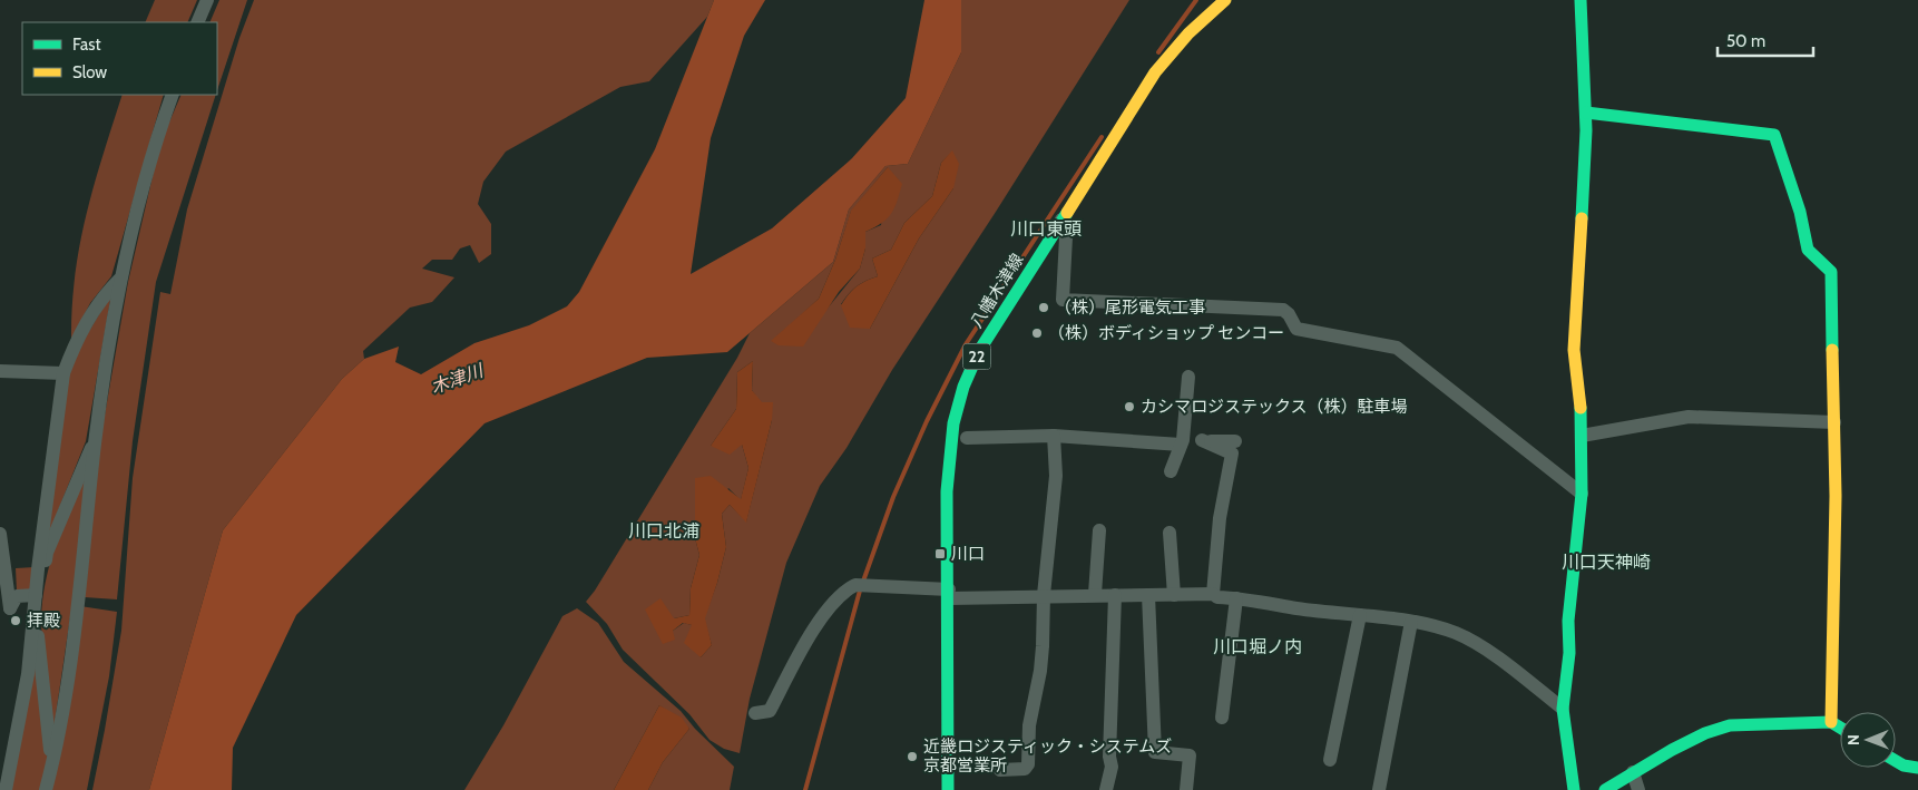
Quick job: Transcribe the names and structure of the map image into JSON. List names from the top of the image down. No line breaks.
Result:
{"streets":{"street":["八幡木津線","22"]},"districts":["川口東頭","川口北浦","川口天神崎","川口堀ノ内"],"water":["木津川"],"places":{"other":["（株）尾形電気工事","（株）ボディショップ センコー","カシマロジステックス（株）駐車場","拝殿","近畿ロジスティック・システムズ 京都営業所"],"transit":["川口"]},"legend":["Fast","Slow"],"scale_bar":"50 m","north":"left"}
